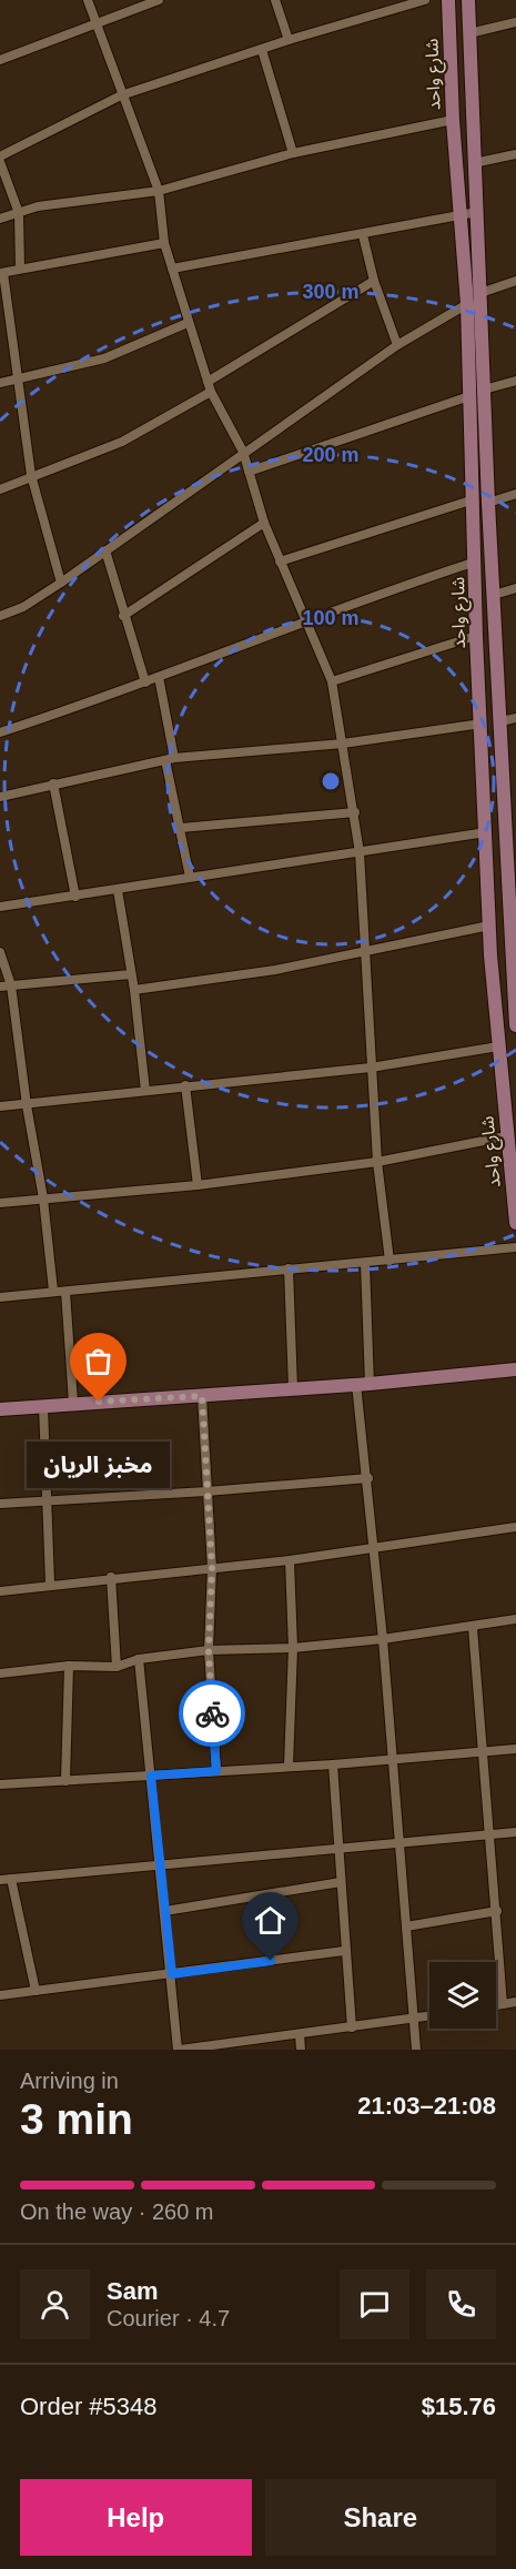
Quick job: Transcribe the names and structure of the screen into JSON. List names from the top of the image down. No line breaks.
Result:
{"streets":{"street":["شارع واحد"]},"places":["مخبز الريان"],"page":{"bubble":"مخبز الريان","heading":["3 min","Arriving in","21:03–21:08"],"panel":["Sam","Courier · 4.7","Order #5348","$15.76"],"bar":"On the way · 260 m","buttons":["Help","Share"]},"rings":["300 m","200 m","100 m"]}
